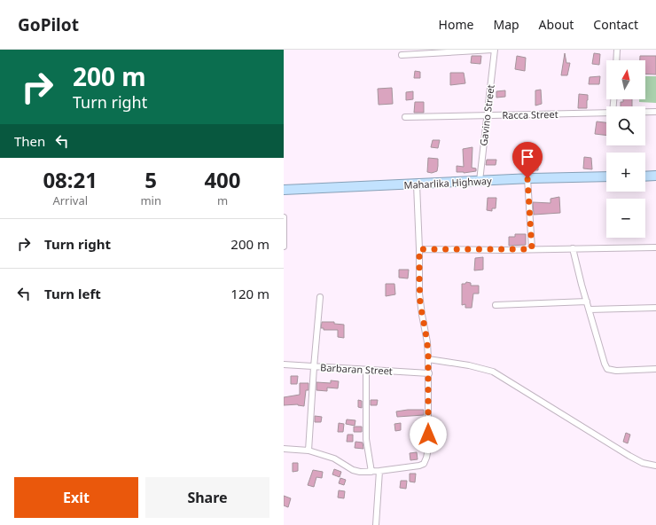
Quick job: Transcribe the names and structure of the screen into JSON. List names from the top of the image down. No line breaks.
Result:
{"streets":{"highway":["Maharlika Highway"],"street":["Racca Street","Gavino Street","Barbaran Street"]},"crossings":[["Racca Street","Gavino Street"],["Gavino Street","Maharlika Highway"]],"north":"top","page":{"header":"GoPilot","nav":["Home","Map","About","Contact"],"turn":["200 m","Turn right"],"map_buttons":["+","−"],"then":"Then","eta":["08:21","Arrival","5","min","400","m"],"list":[{"name":"Turn right","value":"200 m"},{"name":"Turn left","value":"120 m"}],"buttons":["Exit","Share"]}}
